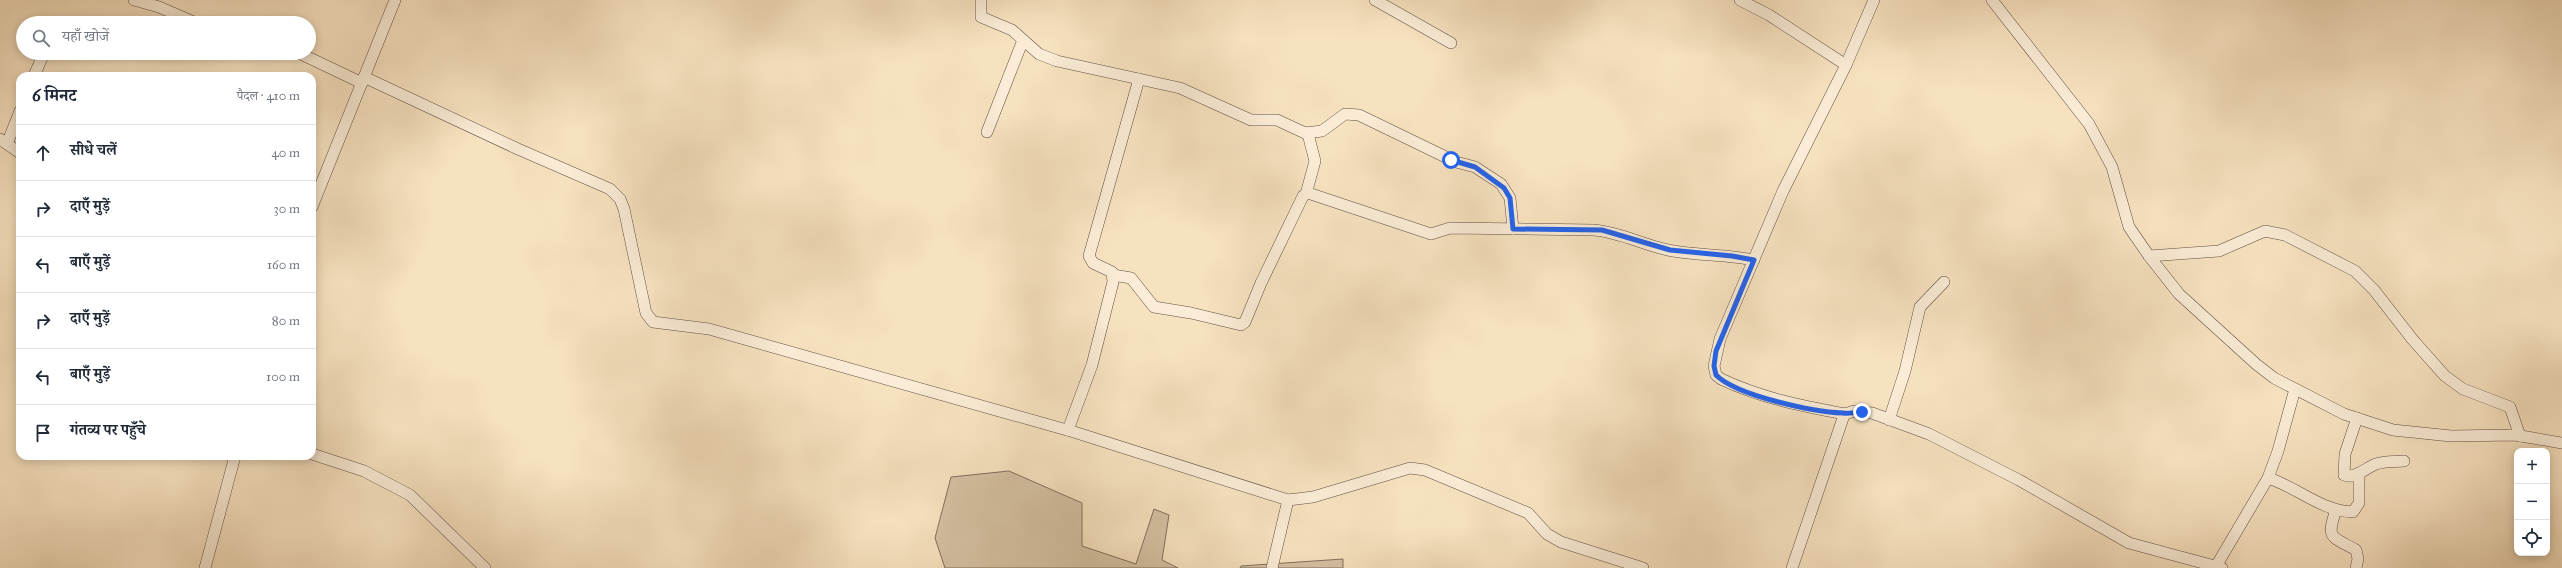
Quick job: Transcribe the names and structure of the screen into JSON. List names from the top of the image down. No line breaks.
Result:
{"page":{"search":"यहाँ खोजें","heading":["6 मिनट","पैदल · 410 m"],"list":[["सीधे चलें","40 m"],["दाएँ मुड़ें","30 m"],["बाएँ मुड़ें","160 m"],["दाएँ मुड़ें","80 m"],["बाएँ मुड़ें","100 m"],"गंतव्य पर पहुँचे"],"map_buttons":["+","−"]}}
